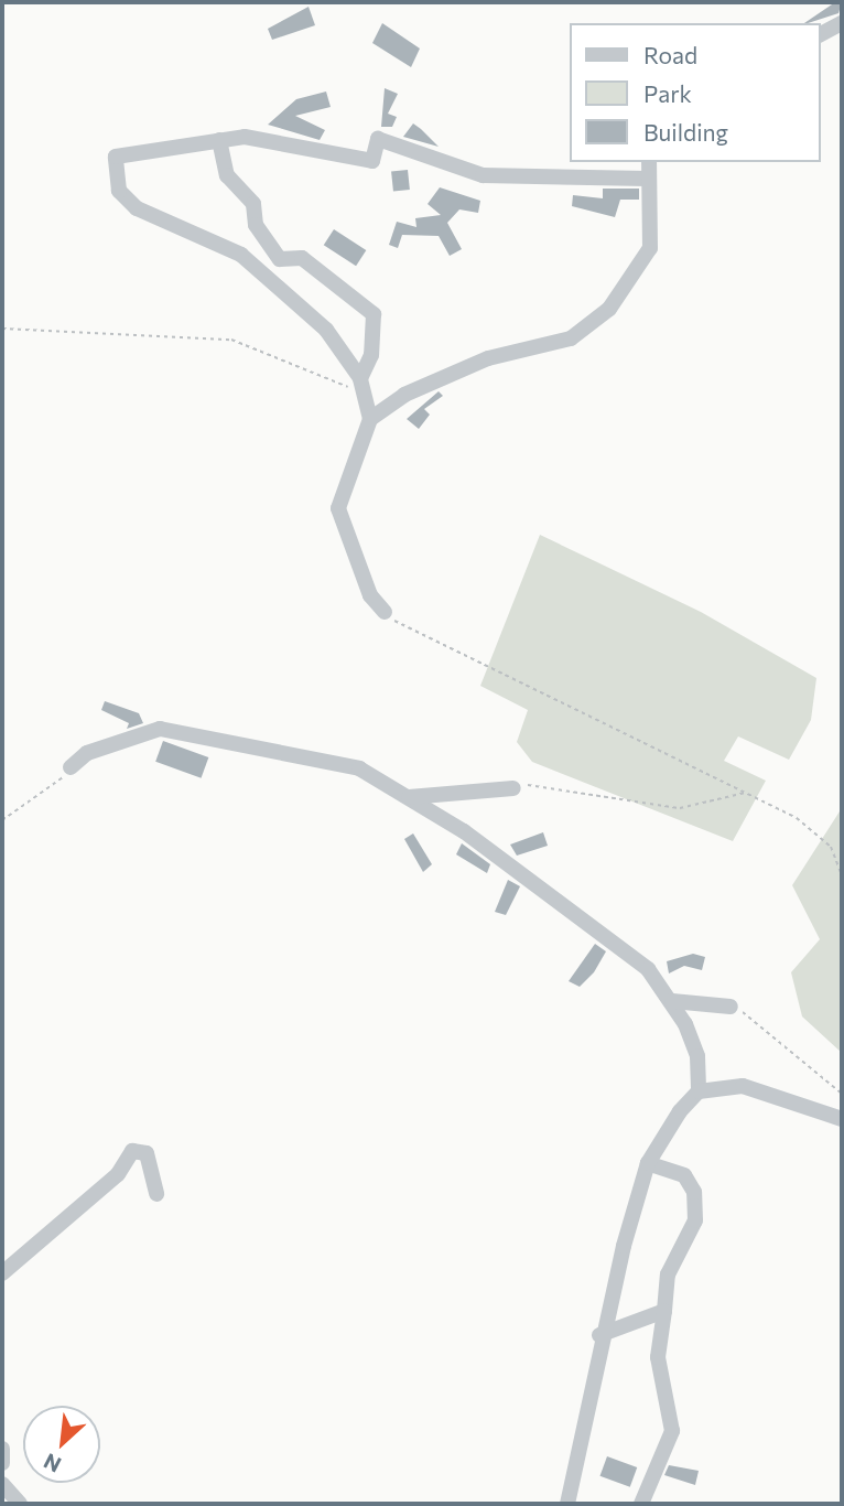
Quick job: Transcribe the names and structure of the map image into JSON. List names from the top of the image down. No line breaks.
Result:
{"legend":["Road","Park","Building"],"north":"bottom left"}
